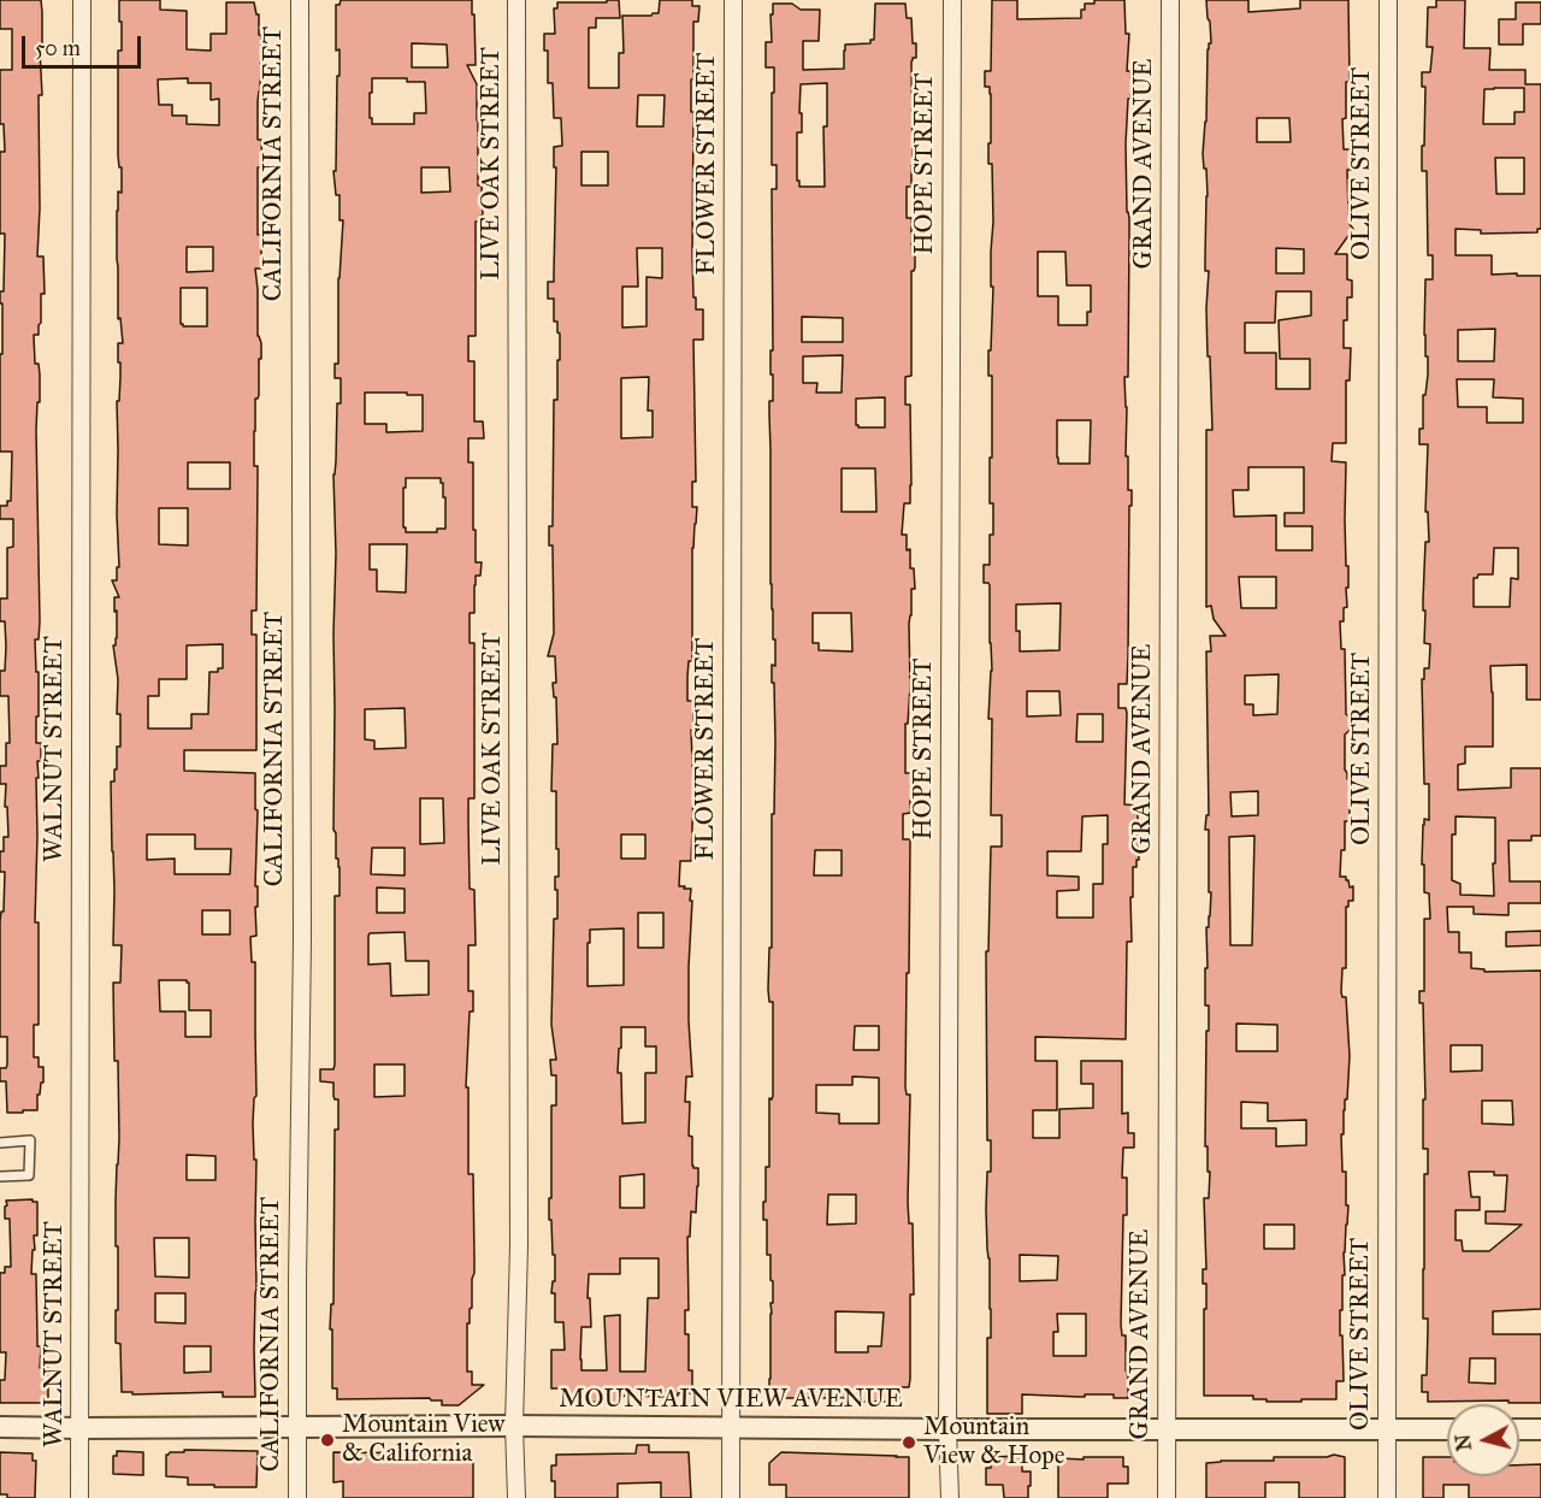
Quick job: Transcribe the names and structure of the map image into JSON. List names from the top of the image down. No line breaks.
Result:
{"streets":{"street":["CALIFORNIA STREET","LIVE OAK STREET","FLOWER STREET","HOPE STREET","GRAND AVENUE","OLIVE STREET","WALNUT STREET","MOUNTAIN VIEW AVENUE"]},"crossings":[["CALIFORNIA STREET","MOUNTAIN VIEW AVENUE"],["LIVE OAK STREET","MOUNTAIN VIEW AVENUE"],["FLOWER STREET","MOUNTAIN VIEW AVENUE"],["HOPE STREET","MOUNTAIN VIEW AVENUE"],["GRAND AVENUE","MOUNTAIN VIEW AVENUE"],["OLIVE STREET","MOUNTAIN VIEW AVENUE"],["WALNUT STREET","MOUNTAIN VIEW AVENUE"]],"places":["Mountain View & California","Mountain View & Hope"],"scale_bar":"50 m","north":"left"}
